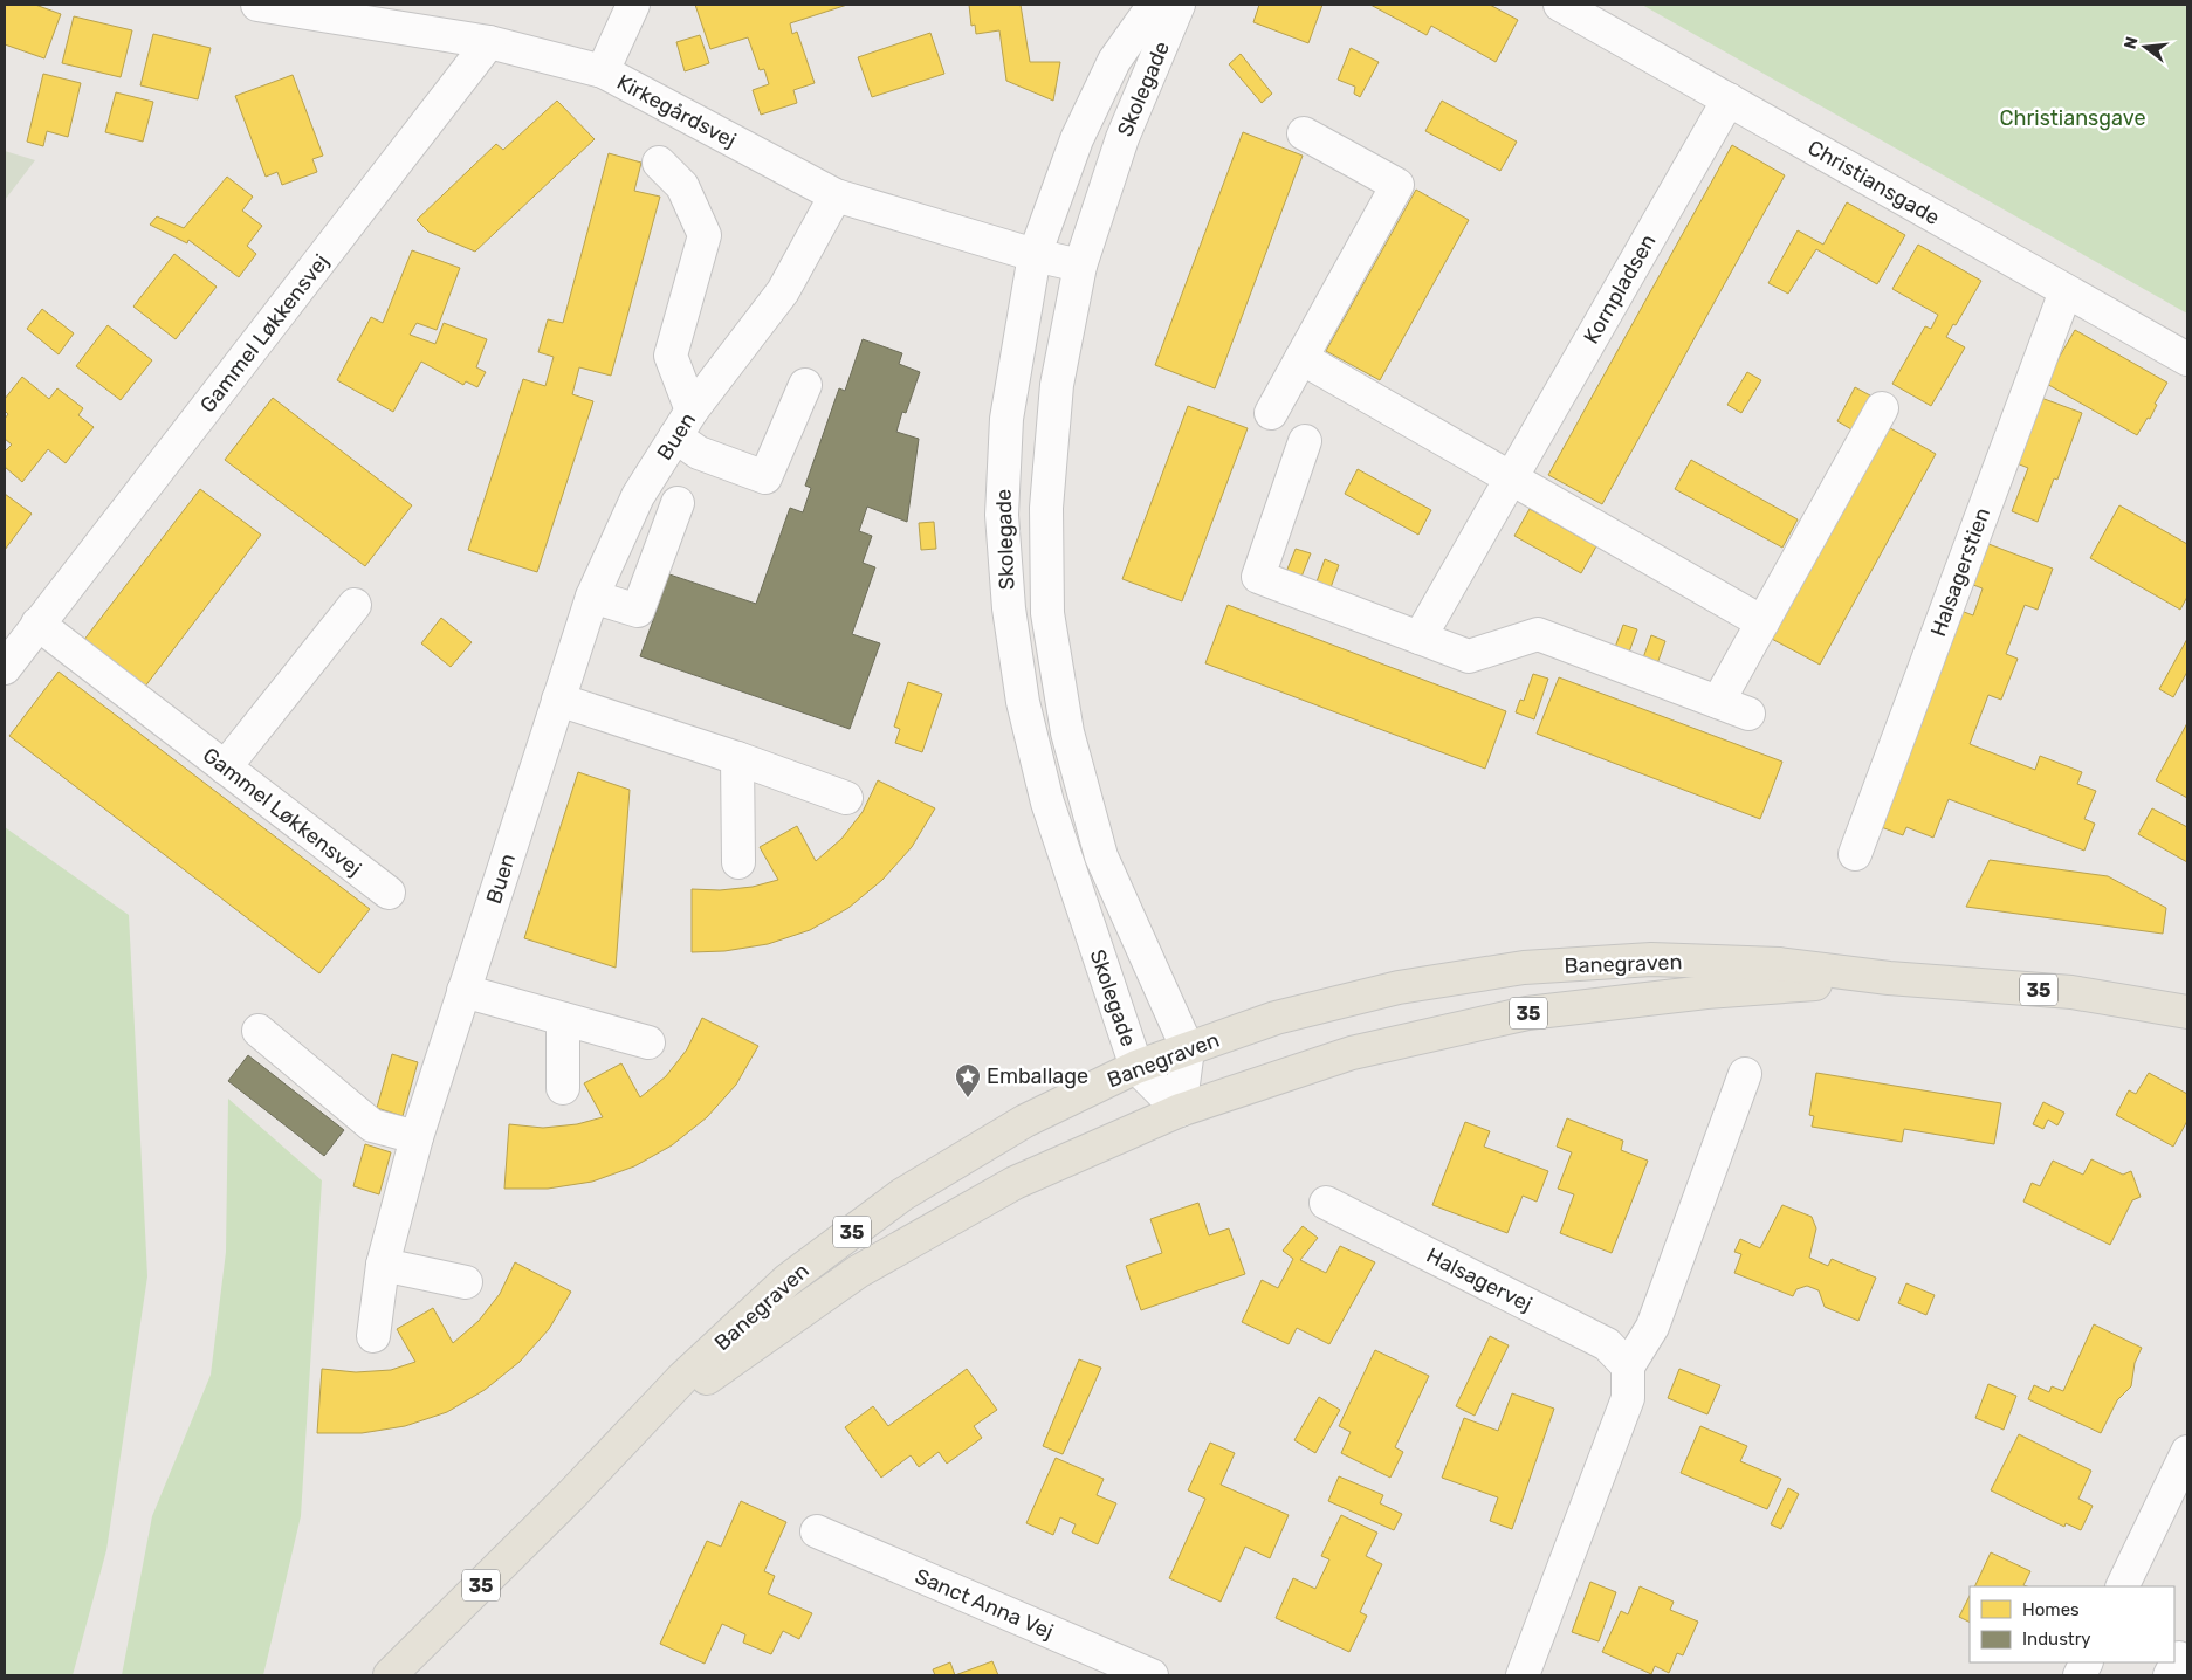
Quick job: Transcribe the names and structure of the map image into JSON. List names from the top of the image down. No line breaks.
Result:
{"streets":{"main road":["Banegraven","35"],"street":["Skolegade","Kirkegårdsvej","Christiansgade","Kornpladsen","Gammel Løkkensvej","Buen","Halsagerstien","Halsagervej","Sanct Anna Vej"]},"crossings":[["Skolegade","Kirkegårdsvej"],["Skolegade","Banegraven"],["Kirkegårdsvej","Gammel Løkkensvej"],["Kirkegårdsvej","Buen"],["Christiansgade","Kornpladsen"],["Christiansgade","Halsagerstien"]],"parks":["Christiansgave"],"places":{"place":["Emballage"]},"legend":["Homes","Industry"],"north":"left"}
